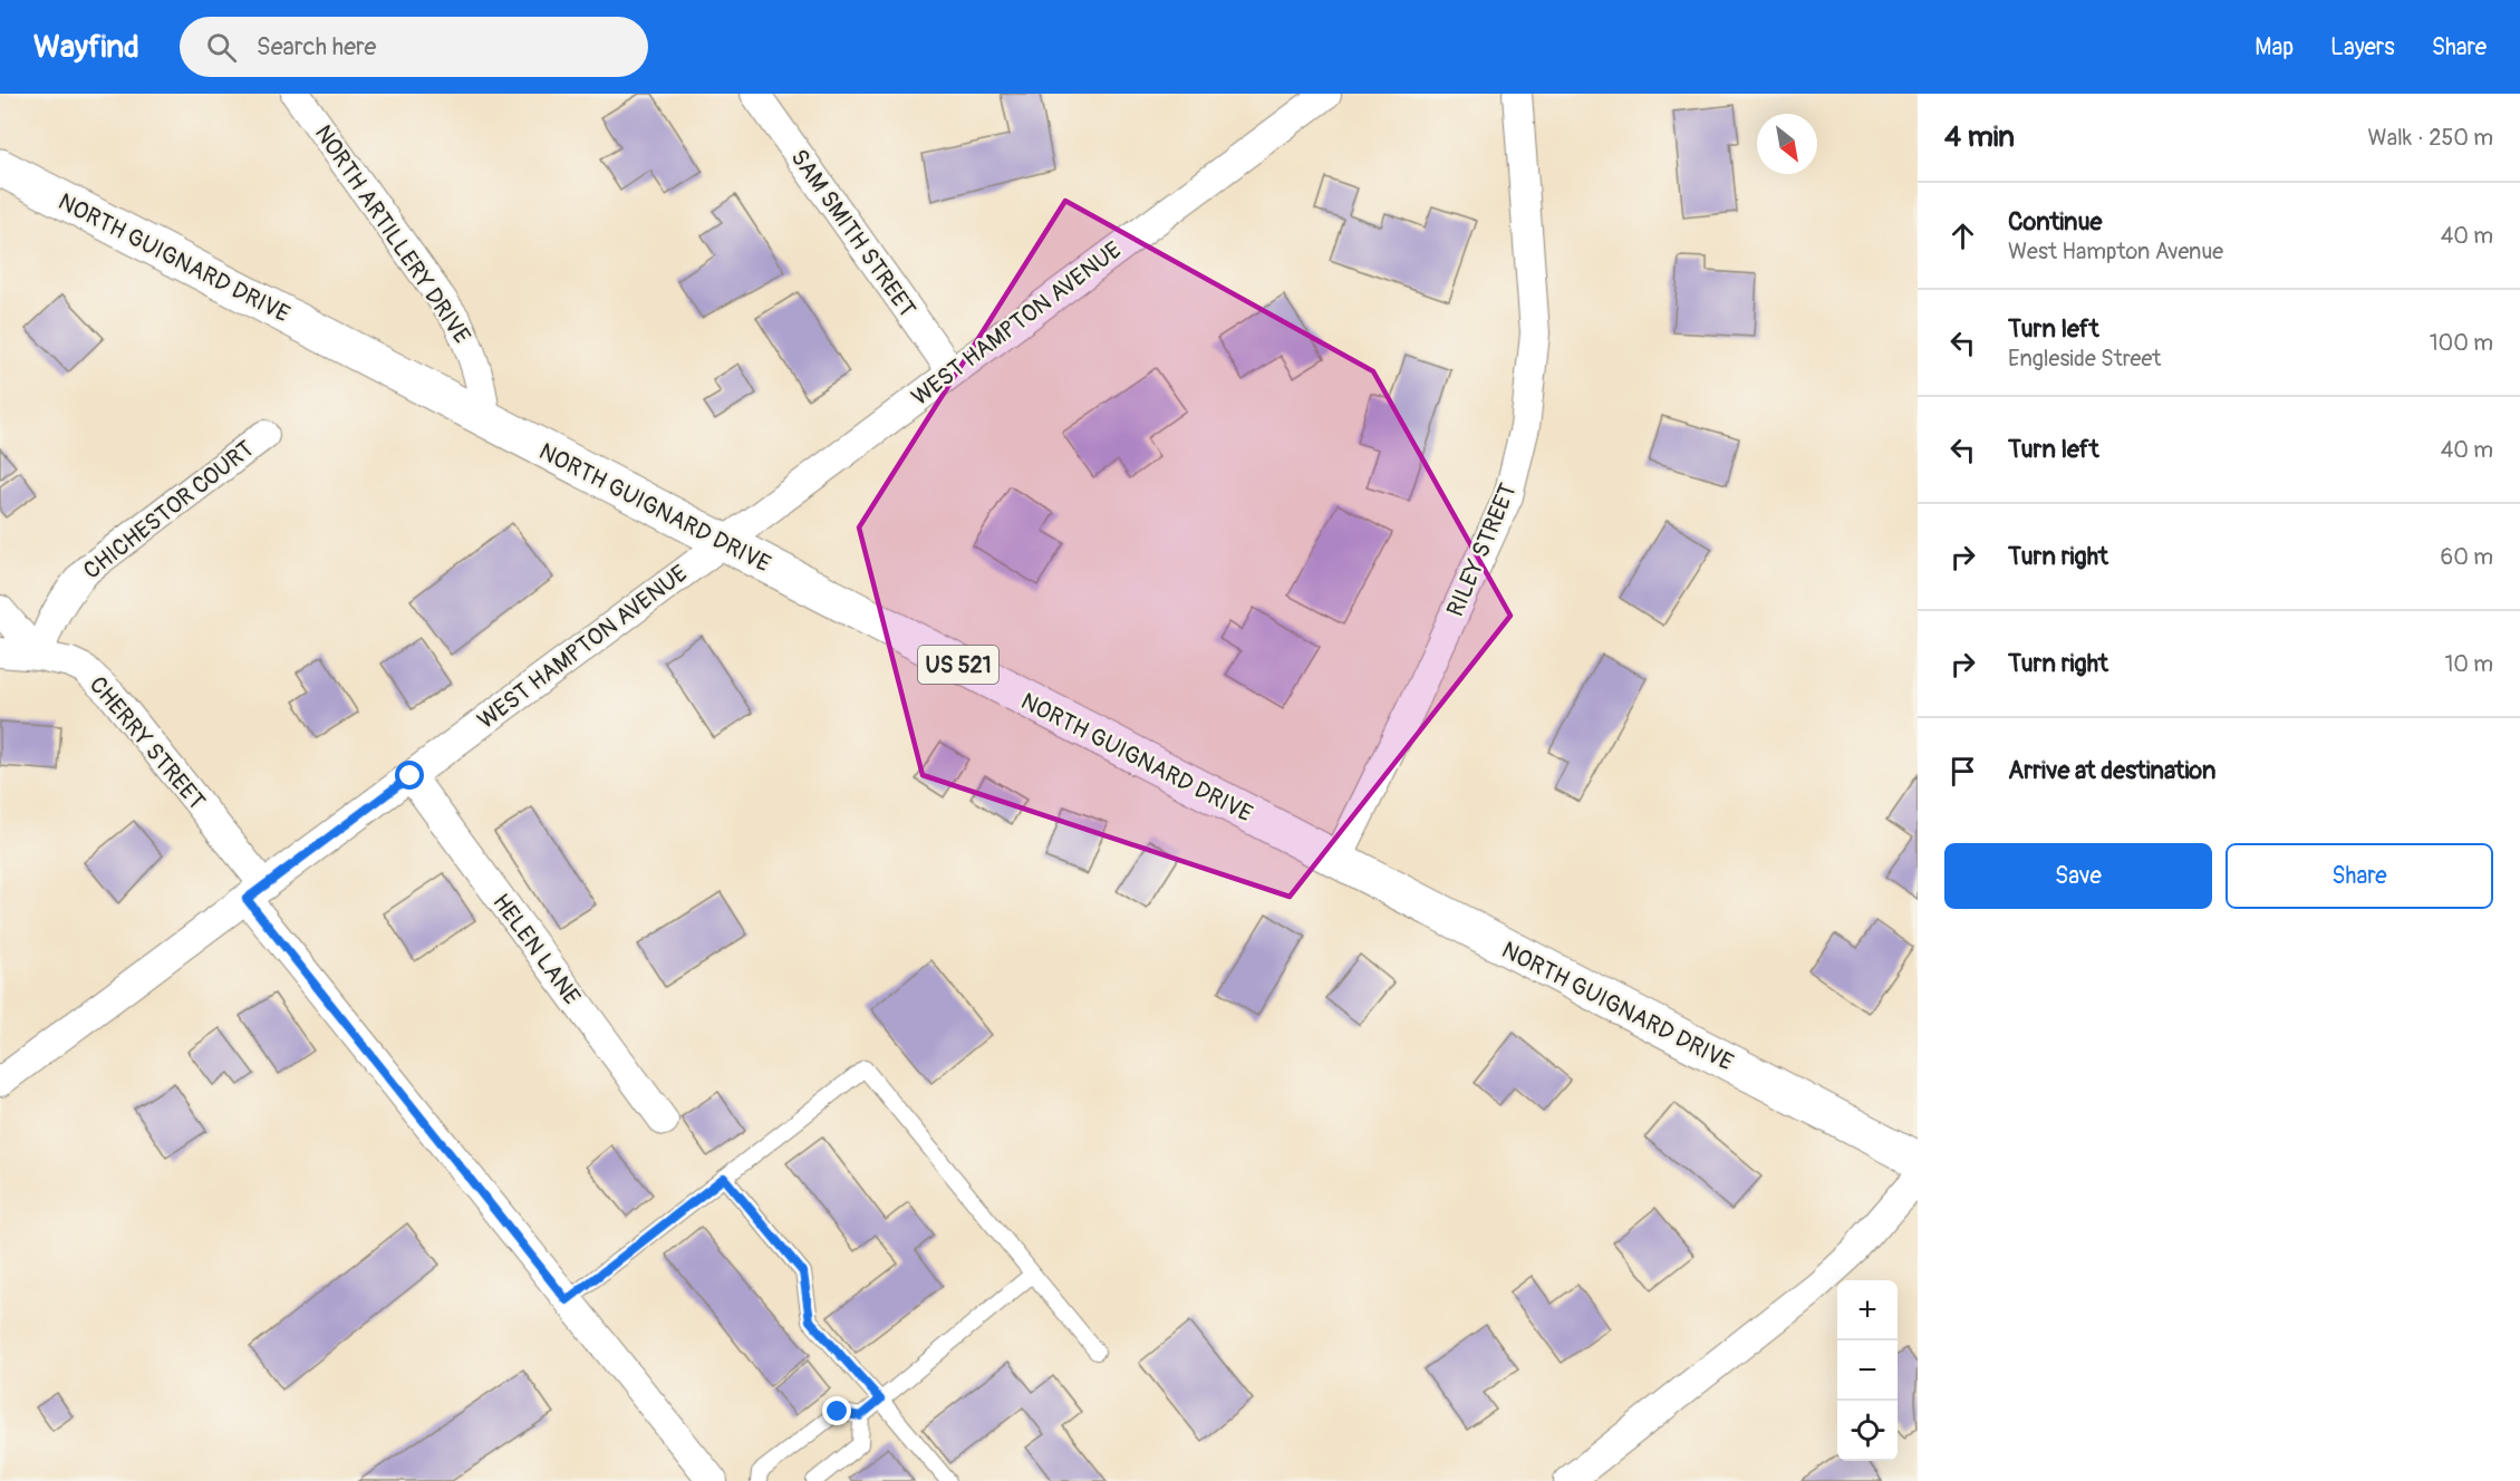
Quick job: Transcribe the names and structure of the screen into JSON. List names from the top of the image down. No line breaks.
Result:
{"streets":{"highway":["NORTH GUIGNARD DRIVE","US 521"],"street":["SAM SMITH STREET","NORTH ARTILLERY DRIVE","WEST HAMPTON AVENUE","CHICHESTOR COURT","RILEY STREET","CHERRY STREET","HELEN LANE"]},"crossings":[["SAM SMITH STREET","WEST HAMPTON AVENUE"],["NORTH ARTILLERY DRIVE","NORTH GUIGNARD DRIVE"],["NORTH GUIGNARD DRIVE","WEST HAMPTON AVENUE"],["NORTH GUIGNARD DRIVE","RILEY STREET"],["WEST HAMPTON AVENUE","CHERRY STREET"],["WEST HAMPTON AVENUE","HELEN LANE"],["CHICHESTOR COURT","CHERRY STREET"]],"north":"bottom right","page":{"header":"Wayfind","search":"Search here","nav":["Map","Layers","Share"],"heading":["4 min","Walk · 250 m"],"list":[["Continue","West Hampton Avenue","40 m"],["Turn left","Engleside Street","100 m"],["Turn left","40 m"],["Turn right","60 m"],["Turn right","10 m"],"Arrive at destination"],"buttons":["Save","Share"],"map_buttons":["+","−"]}}
